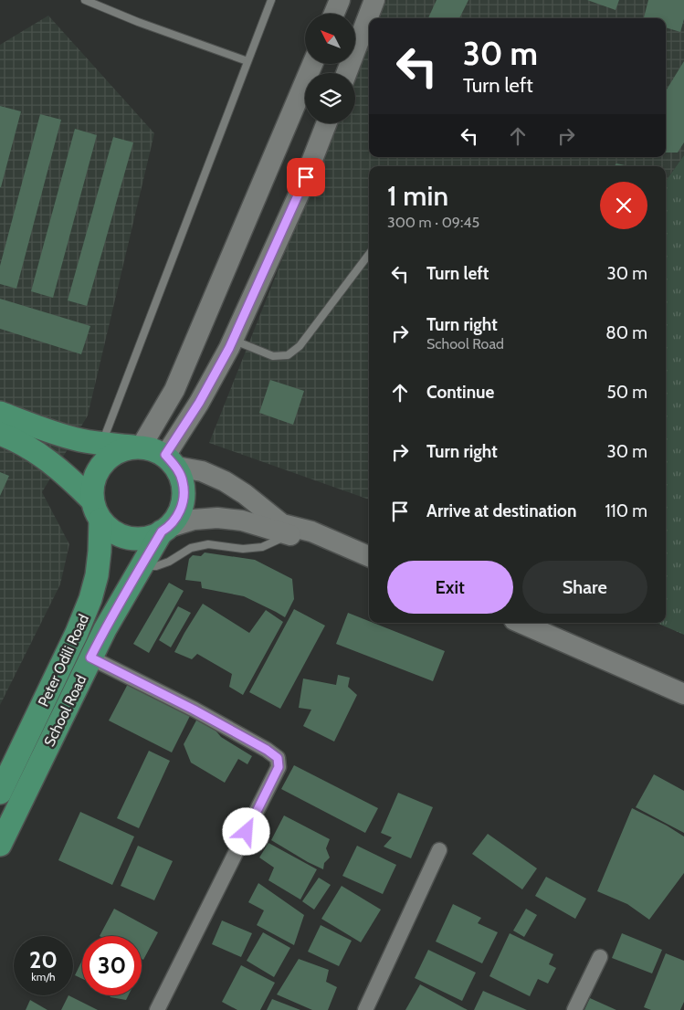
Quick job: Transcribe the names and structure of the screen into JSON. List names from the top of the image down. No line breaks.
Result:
{"streets":{"main road":["Peter Odili Road","School Road"]},"crossings":[["Peter Odili Road","School Road"]],"north":"top left","page":{"turn":["30 m","Turn left"],"heading":["1 min","300 m · 09:45"],"list":[{"name":"Turn left","value":"30 m"},{"name":"Turn right","note":"School Road","value":"80 m"},{"name":"Continue","value":"50 m"},{"name":"Turn right","value":"30 m"},{"name":"Arrive at destination","value":"110 m"}],"buttons":["Exit","Share"],"speed":"20 km/h","limit":"30"}}
